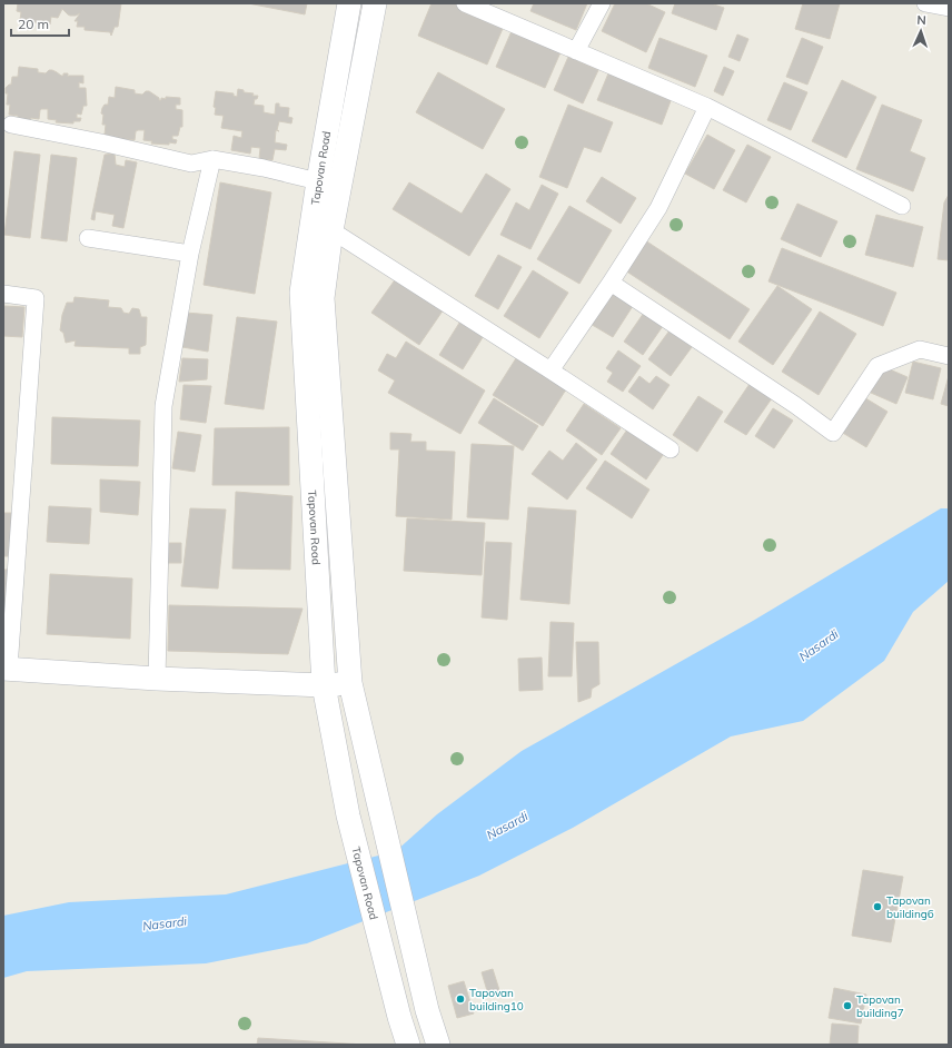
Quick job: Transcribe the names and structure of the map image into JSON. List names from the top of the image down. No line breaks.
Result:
{"streets":{"main road":["Tapovan Road"]},"water":["Nasardi"],"places":["Tapovan building6","Tapovan building10","Tapovan building7"],"scale_bar":"20 m","north":"top"}
